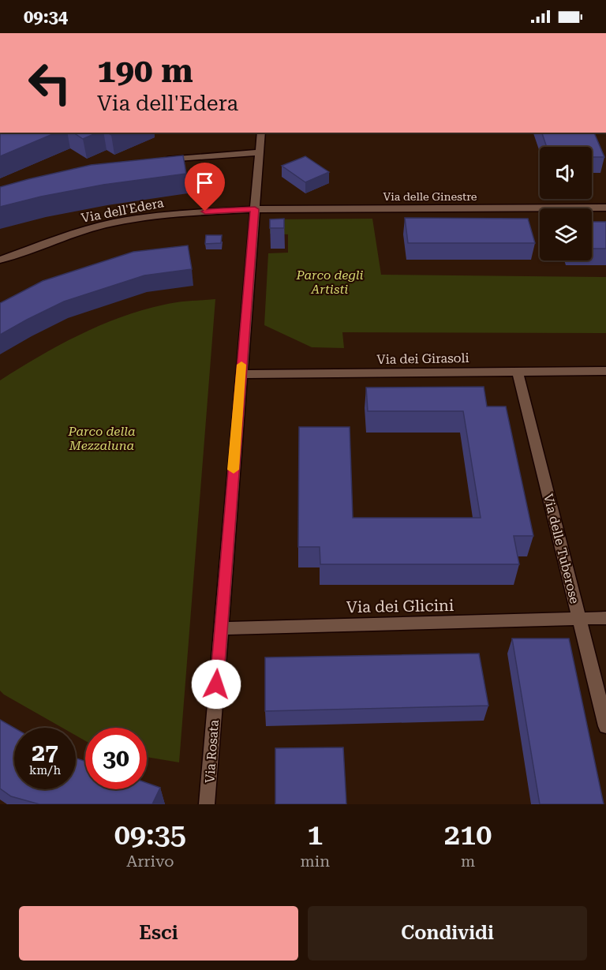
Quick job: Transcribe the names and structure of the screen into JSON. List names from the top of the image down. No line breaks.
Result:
{"streets":{"street":["Via delle Ginestre","Via dell'Edera","Via dei Girasoli","Via delle Tuberose","Via dei Glicini","Via Rosata"]},"crossings":[["Via delle Ginestre","Via dell'Edera"],["Via delle Ginestre","Via Rosata"],["Via dell'Edera","Via Rosata"],["Via dei Girasoli","Via delle Tuberose"],["Via dei Girasoli","Via Rosata"],["Via delle Tuberose","Via dei Glicini"],["Via dei Glicini","Via Rosata"]],"parks":["Parco degli Artisti","Parco della Mezzaluna"],"page":{"status":"09:34","turn":["190 m","Via dell'Edera"],"speed":"27 km/h","limit":"30","eta":["09:35","Arrivo","1","min","210","m"],"buttons":["Esci","Condividi"]}}
